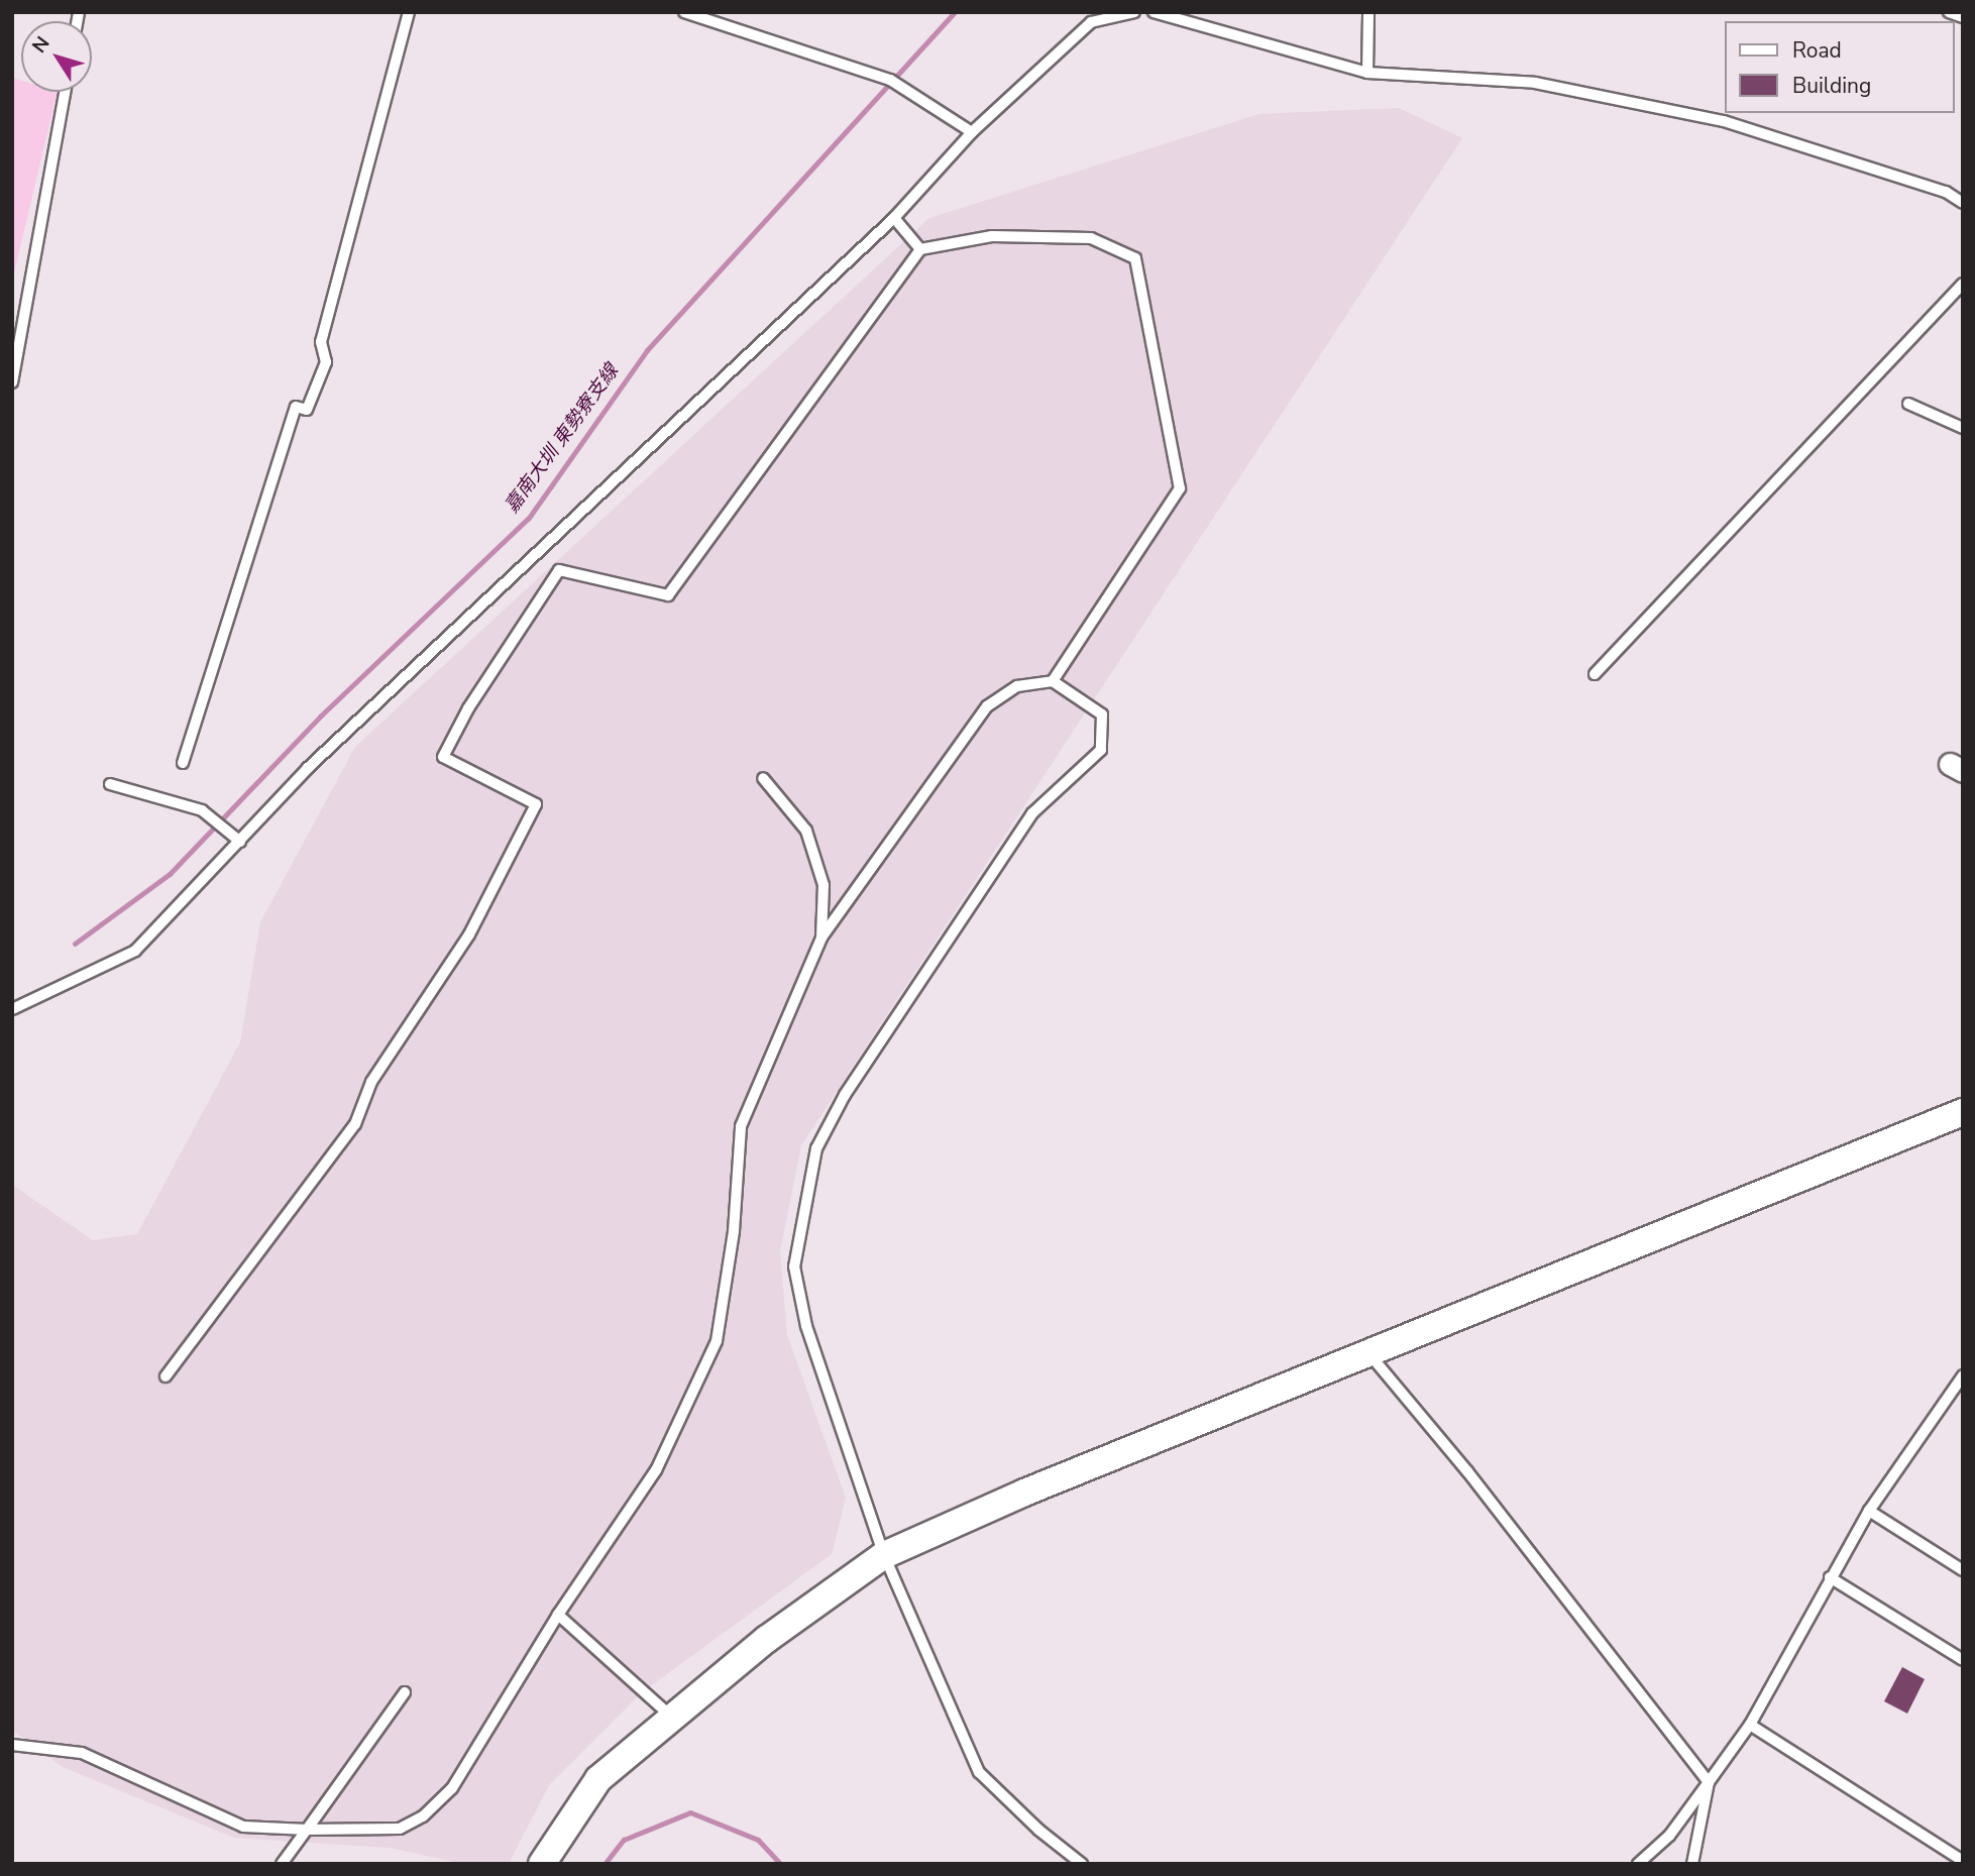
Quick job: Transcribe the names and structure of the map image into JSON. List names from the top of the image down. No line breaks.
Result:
{"water":["嘉南大圳 東勢寮支線"],"legend":["Road","Building"],"north":"top left"}
